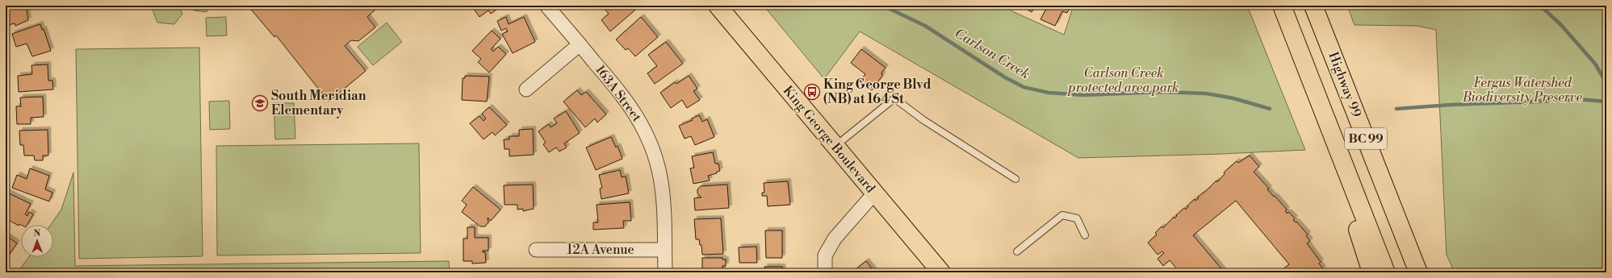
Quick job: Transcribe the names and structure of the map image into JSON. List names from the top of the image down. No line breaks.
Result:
{"streets":{"main road":["Highway 99","BC 99","King George Boulevard"],"street":["163A Street","12A Avenue"]},"crossings":[["163A Street","12A Avenue"]],"water":["Carlson Creek"],"parks":["Carlson Creek protected area park","Fergus Watershed Biodiversity Preserve"],"places":{"bus stop":["King George Blvd (NB) at 164 St"],"school or university":["South Meridian Elementary"]},"north":"top"}
